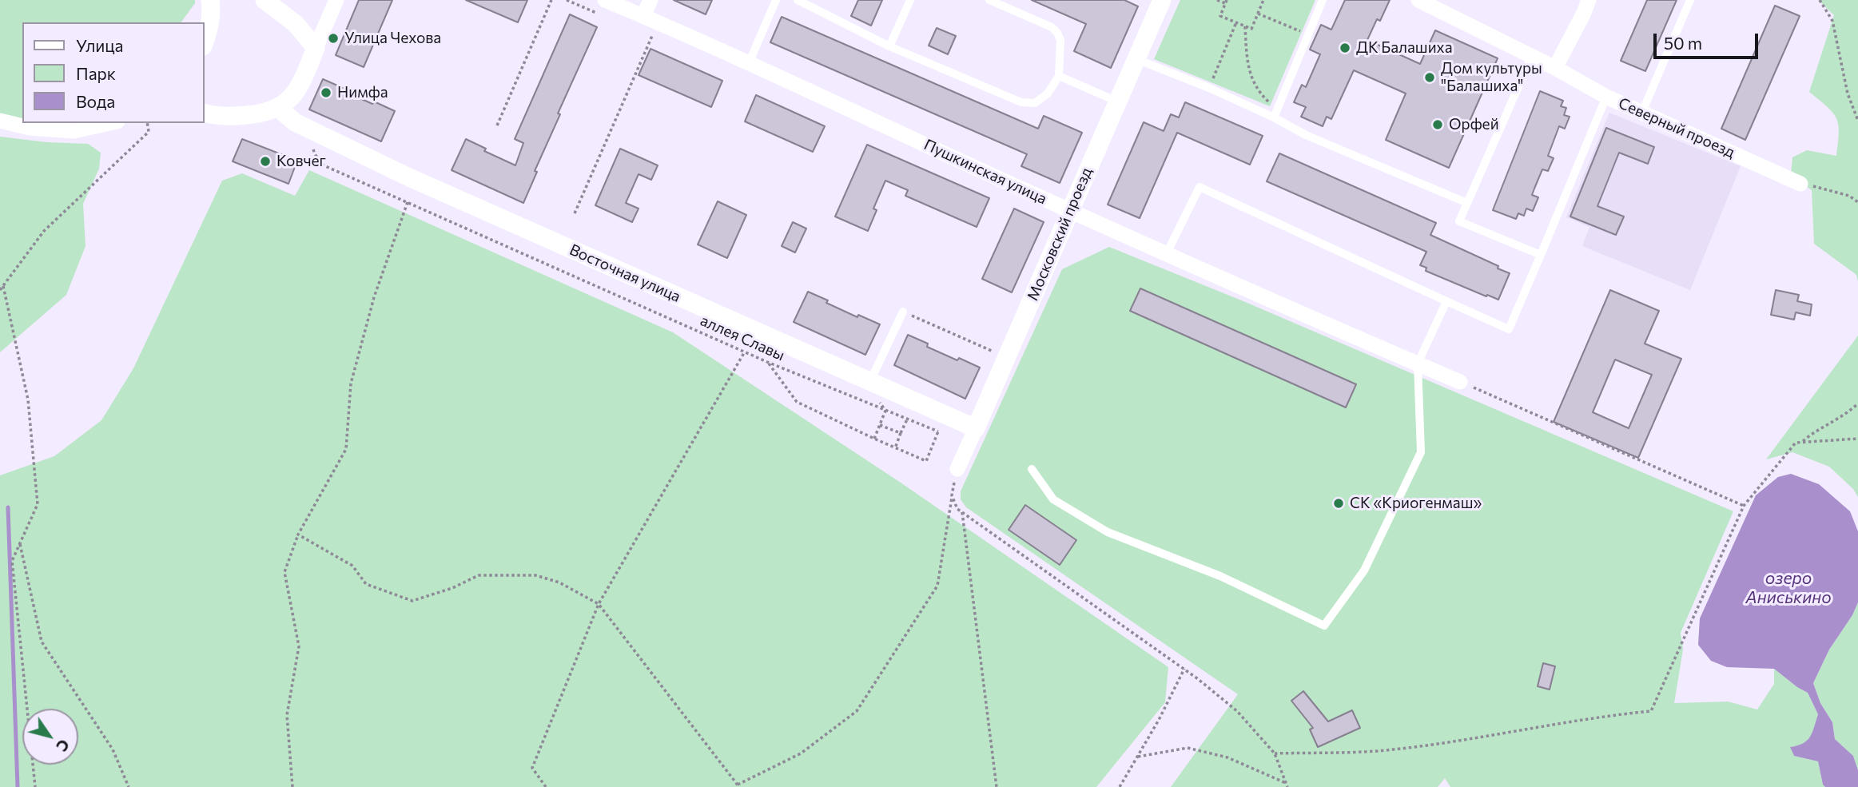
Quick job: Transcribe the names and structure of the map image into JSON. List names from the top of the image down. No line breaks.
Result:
{"streets":{"street":["Северный проезд","Пушкинская улица","Московский проезд","Восточная улица"],"path":["аллея Славы"]},"crossings":[["Пушкинская улица","Московский проезд"],["Московский проезд","Восточная улица"]],"water":["озеро Аниськино"],"places":["Улица Чехова","ДК Балашиха","Дом культуры \"Балашиха\"","Нимфа","Орфей","Ковчег","СК «Криогенмаш»"],"legend":["Улица","Парк","Вода"],"scale_bar":"50 m","north":"bottom right"}
